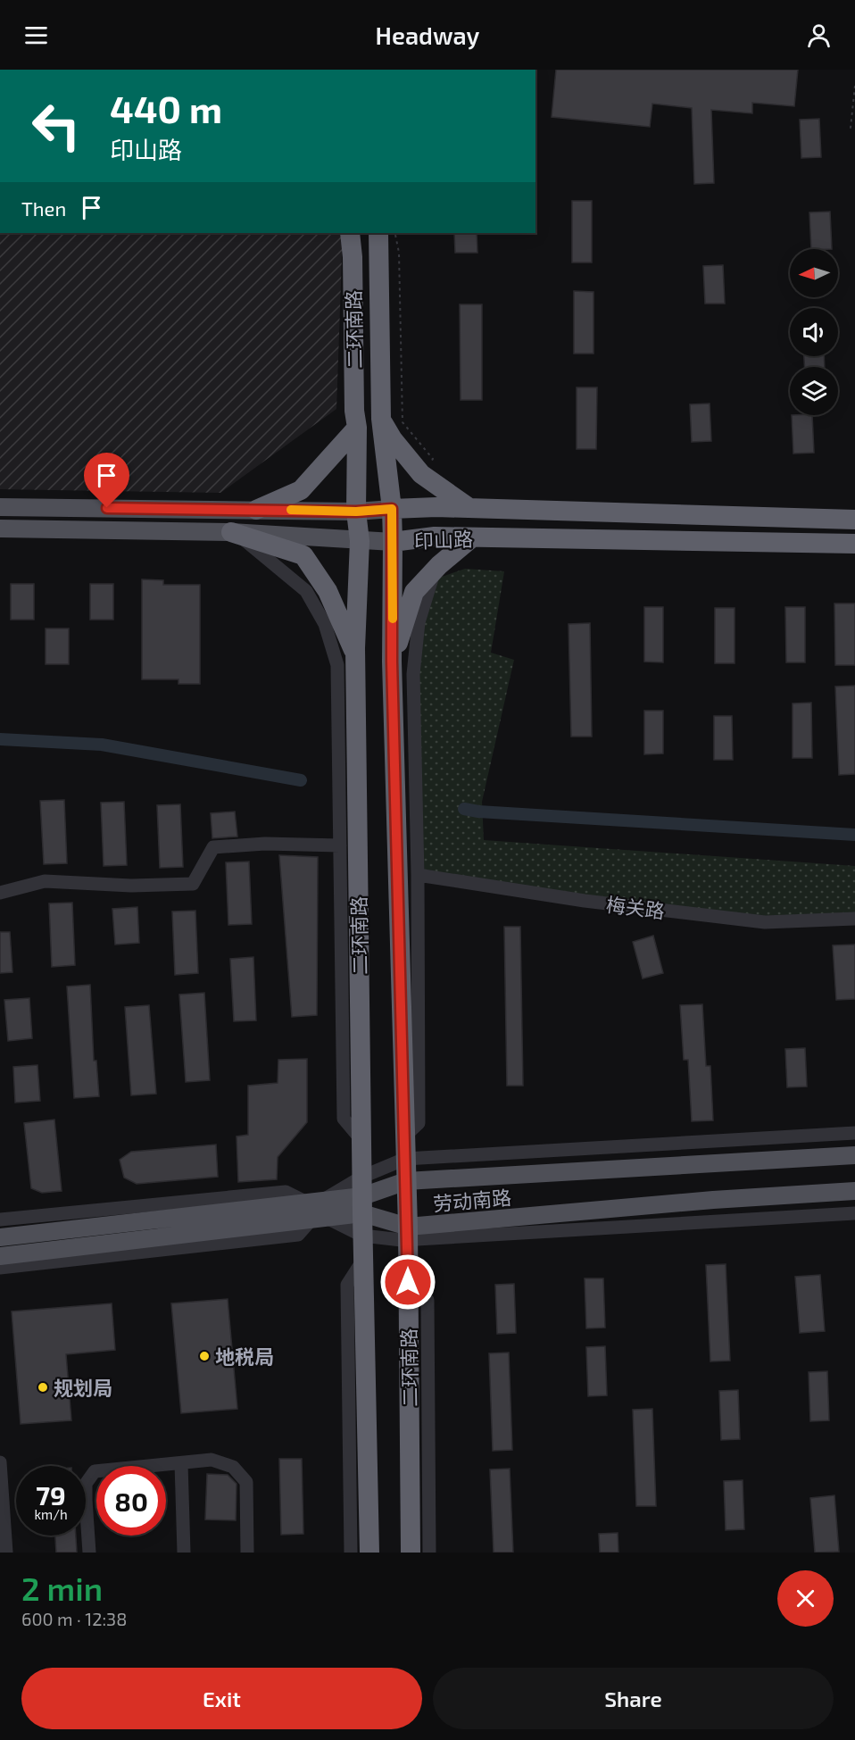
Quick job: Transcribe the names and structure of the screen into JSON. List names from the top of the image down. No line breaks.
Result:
{"streets":{"highway":["二环南路","印山路"],"main road":["劳动南路"],"street":["梅关路"]},"crossings":[["二环南路","印山路"],["二环南路","劳动南路"]],"places":["地税局","规划局"],"north":"left","page":{"header":"Headway","turn":["440 m","印山路"],"then":"Then","speed":"79 km/h","limit":"80","heading":["2 min","600 m · 12:38"],"buttons":["Exit","Share"]}}
